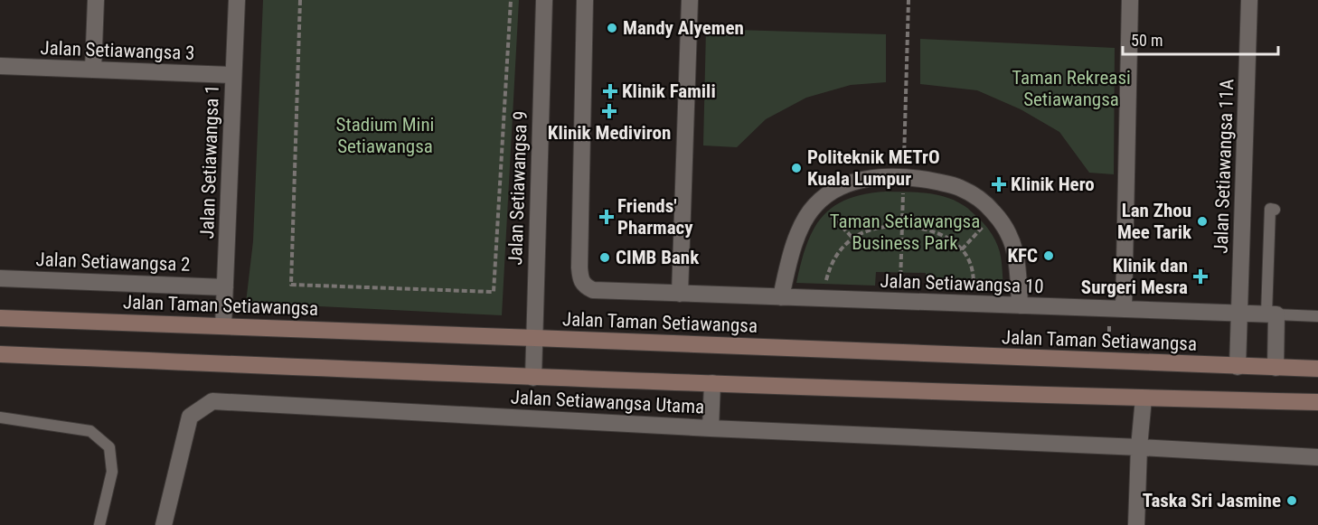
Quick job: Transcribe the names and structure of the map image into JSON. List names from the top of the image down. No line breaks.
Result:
{"streets":{"main road":["Jalan Taman Setiawangsa"],"street":["Jalan Setiawangsa 3","Jalan Setiawangsa 1","Jalan Setiawangsa 11A","Jalan Setiawangsa 9","Jalan Setiawangsa 2","Jalan Setiawangsa 10","Jalan Setiawangsa Utama"]},"crossings":[["Jalan Setiawangsa 3","Jalan Setiawangsa 1"],["Jalan Setiawangsa 1","Jalan Setiawangsa 2"],["Jalan Setiawangsa 1","Jalan Taman Setiawangsa"],["Jalan Setiawangsa 11A","Jalan Setiawangsa 10"],["Jalan Setiawangsa 11A","Jalan Taman Setiawangsa"],["Jalan Setiawangsa 9","Jalan Taman Setiawangsa"]],"parks":["Taman Rekreasi Setiawangsa","Stadium Mini Setiawangsa","Taman Setiawangsa Business Park"],"places":{"other":["Mandy Alyemen","Politeknik METrO Kuala Lumpur","Lan Zhou Mee Tarik","KFC","CIMB Bank","Taska Sri Jasmine"],"health":["Klinik Famili","Klinik Mediviron","Klinik Hero","Friends' Pharmacy","Klinik dan Surgeri Mesra"]},"scale_bar":"50 m"}
